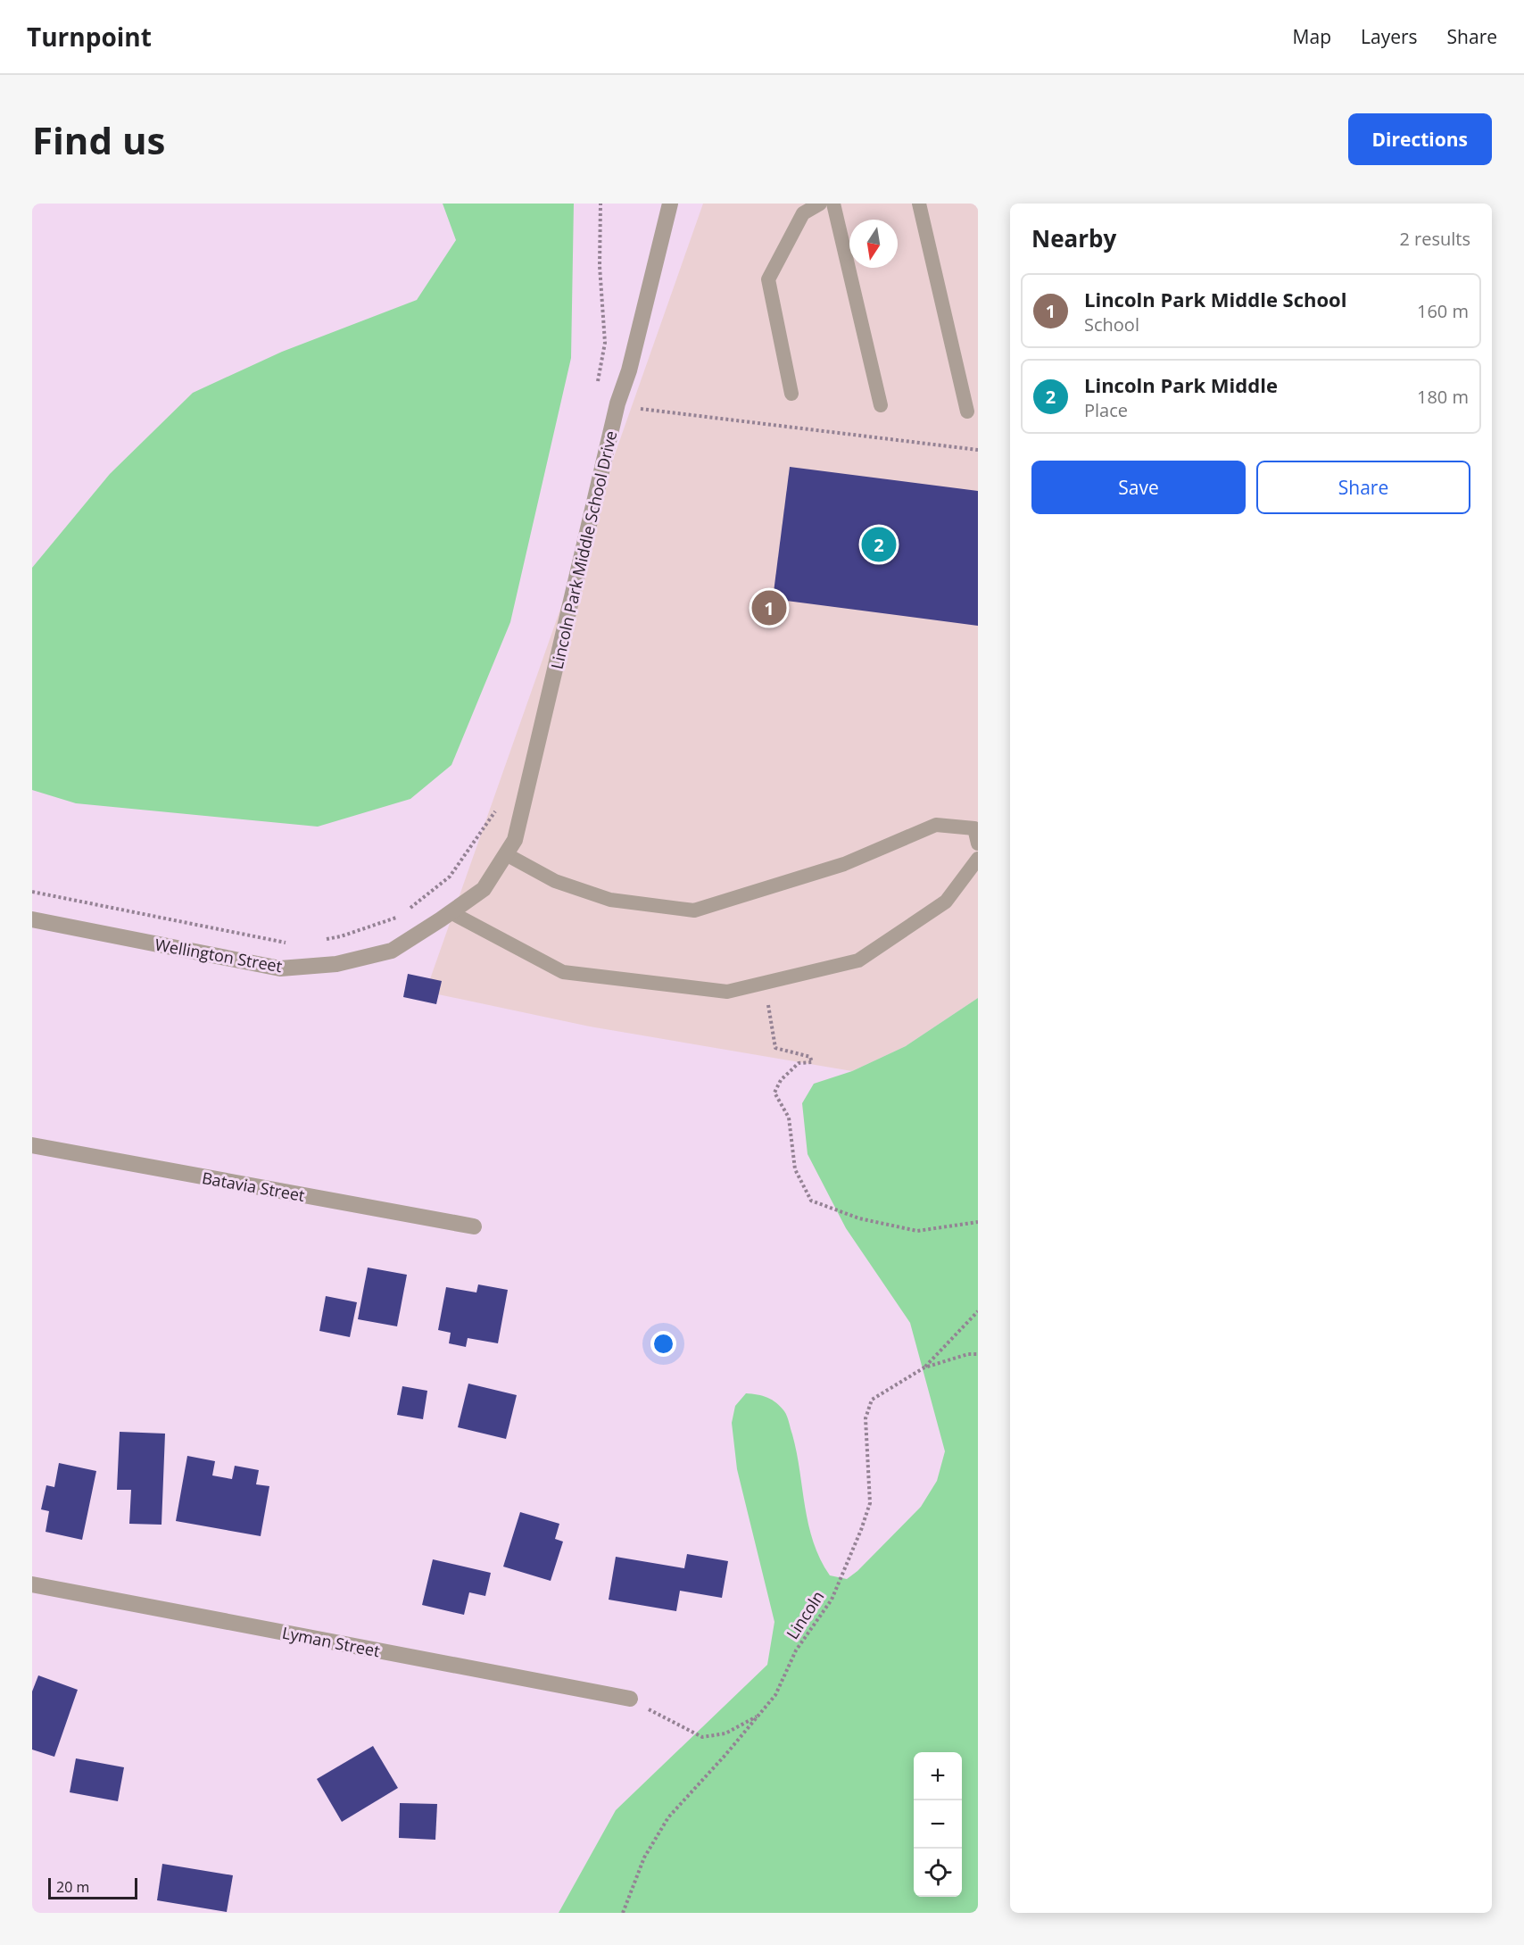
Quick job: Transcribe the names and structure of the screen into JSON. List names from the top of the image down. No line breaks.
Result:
{"streets":{"street":["Lincoln Park Middle School Drive","Wellington Street","Batavia Street","Lyman Street"],"path":["Lincoln"]},"crossings":[["Lincoln Park Middle School Drive","Wellington Street"]],"scale_bar":"20 m","north":"bottom","page":{"header":"Turnpoint","nav":["Map","Layers","Share"],"buttons":["Directions",["Save","Share"]],"title":"Find us","heading":["Nearby","2 results"],"list":[{"mark":"1","name":"Lincoln Park Middle School","note":"School","value":"160 m"},{"mark":"2","name":"Lincoln Park Middle","note":"Place","value":"180 m"}],"pins":["2","1"],"map_buttons":["+","−"],"scale":"20 m"}}
